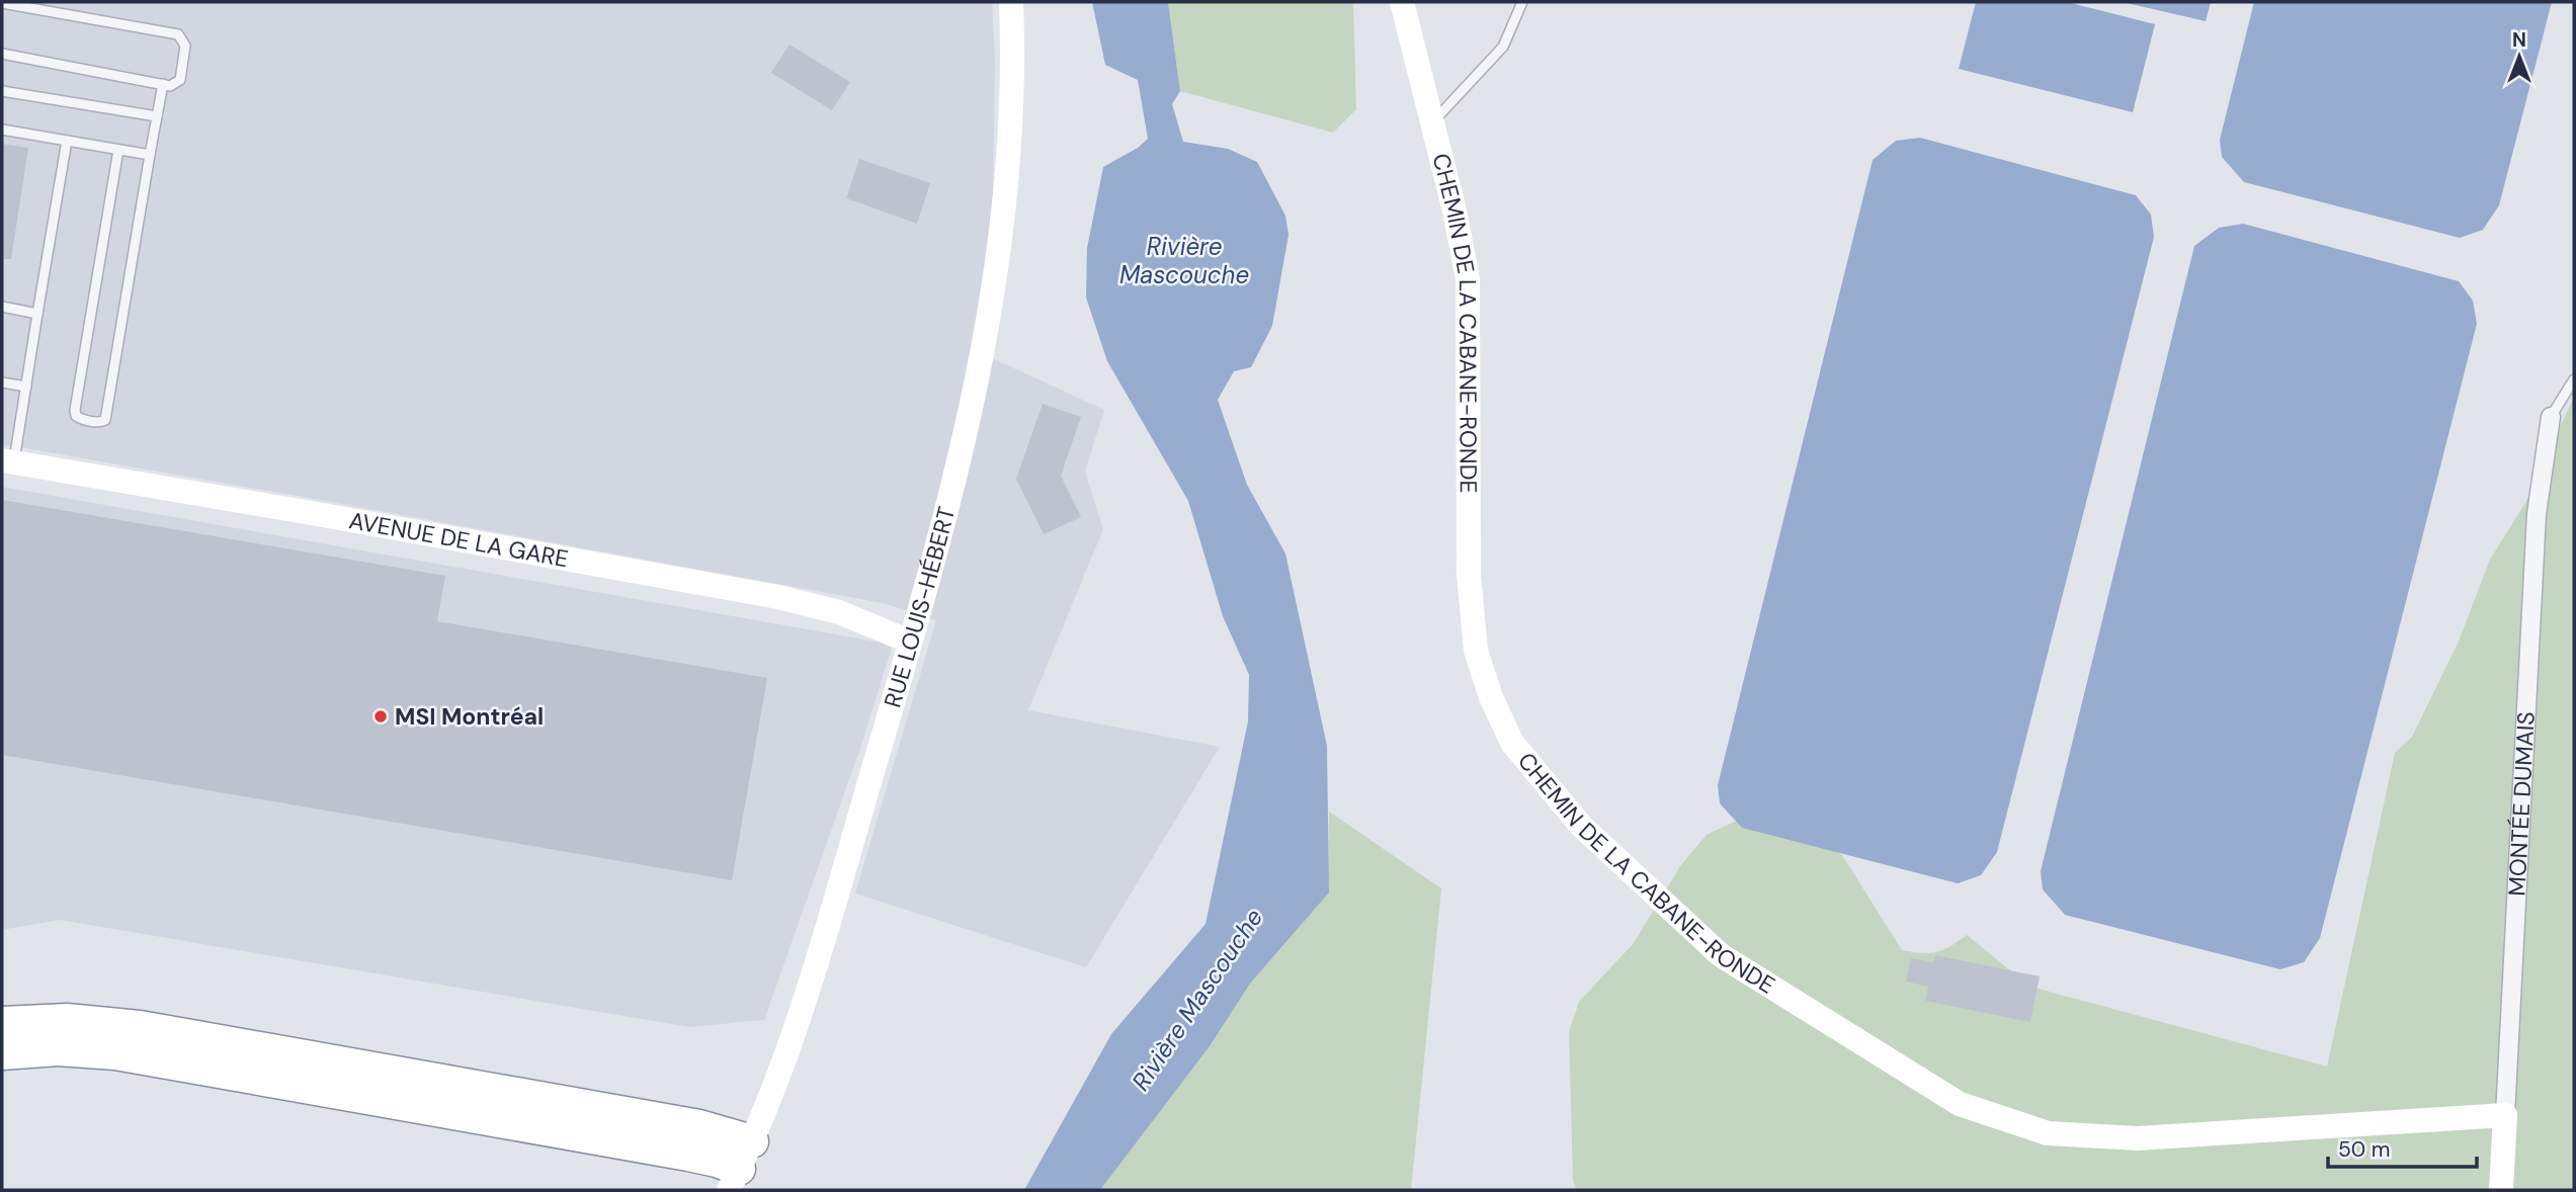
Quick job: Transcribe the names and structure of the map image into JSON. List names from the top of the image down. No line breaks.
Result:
{"streets":{"street":["CHEMIN DE LA CABANE-RONDE","AVENUE DE LA GARE","RUE LOUIS-HÉBERT","MONTÉE DUMAIS"]},"crossings":[["CHEMIN DE LA CABANE-RONDE","MONTÉE DUMAIS"],["AVENUE DE LA GARE","RUE LOUIS-HÉBERT"]],"water":["Rivière Mascouche"],"places":["MSI Montréal"],"scale_bar":"50 m","north":"top"}
